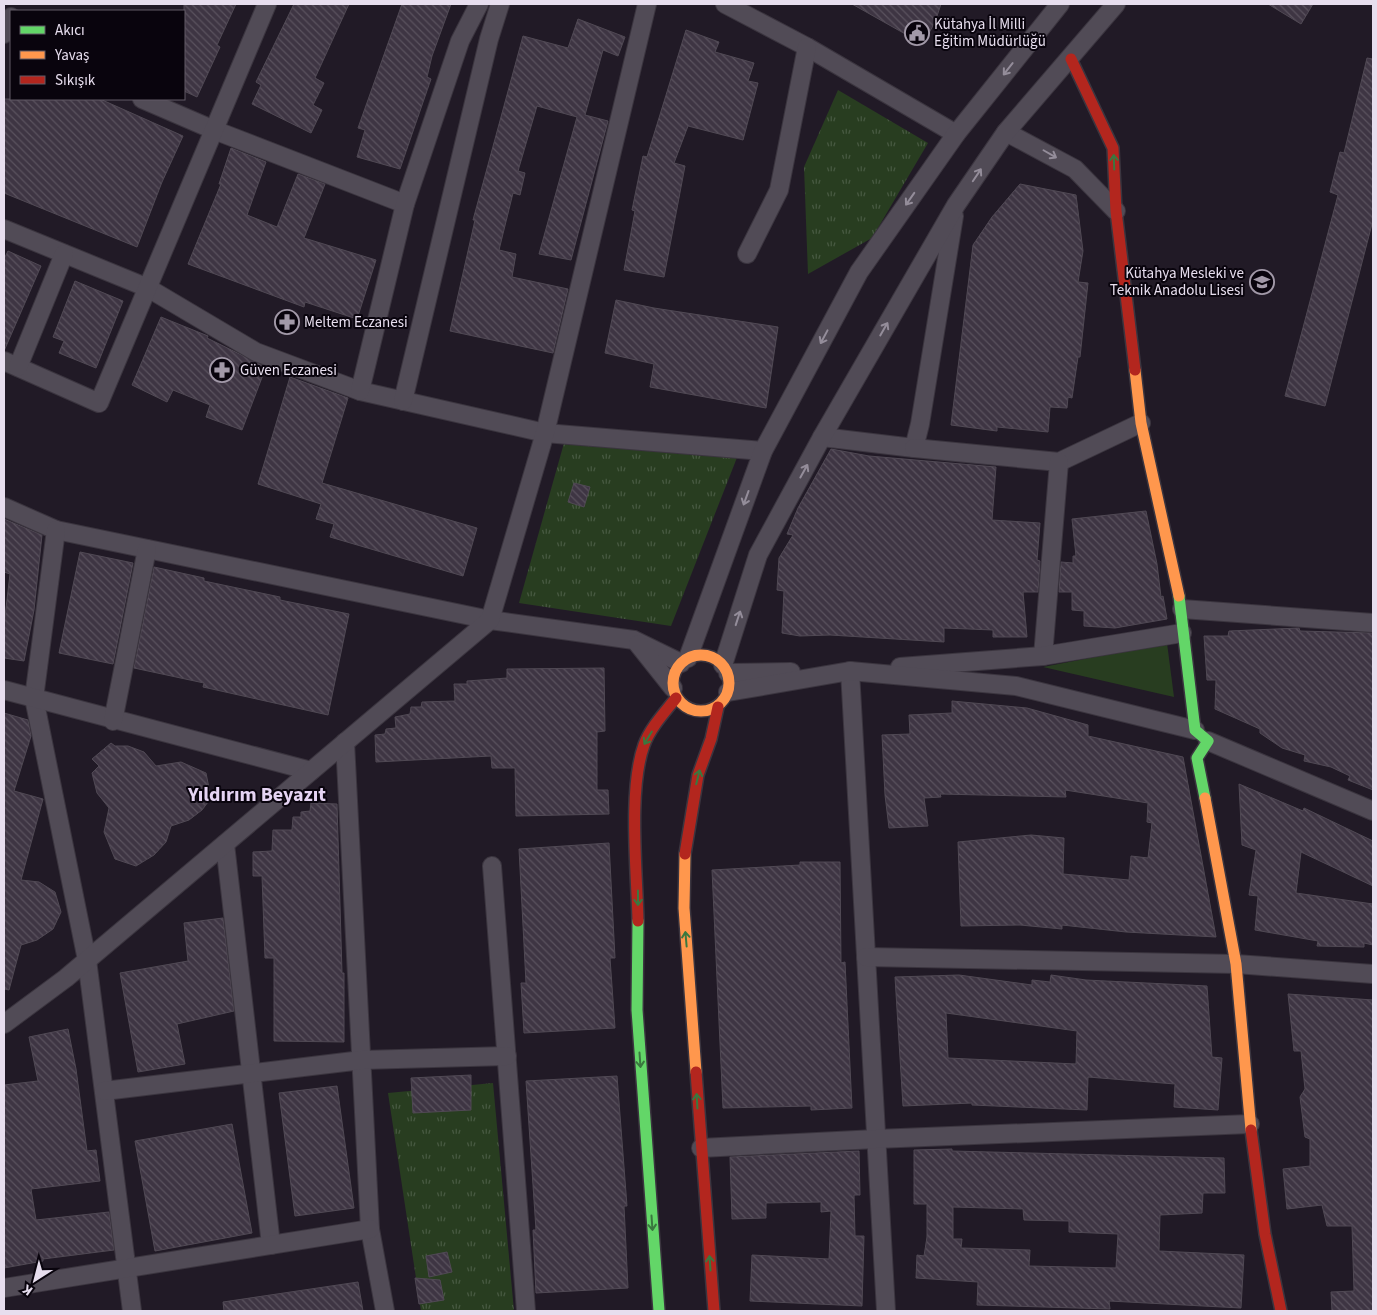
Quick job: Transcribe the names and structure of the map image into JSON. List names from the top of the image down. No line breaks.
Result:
{"districts":["Yıldırım Beyazıt"],"places":{"public building":["Kütahya İl Milli Eğitim Müdürlüğü"],"school or university":["Kütahya Mesleki ve Teknik Anadolu Lisesi"],"pharmacy":["Meltem Eczanesi","Güven Eczanesi"]},"legend":["Akıcı","Yavaş","Sıkışık"],"north":"bottom left"}
